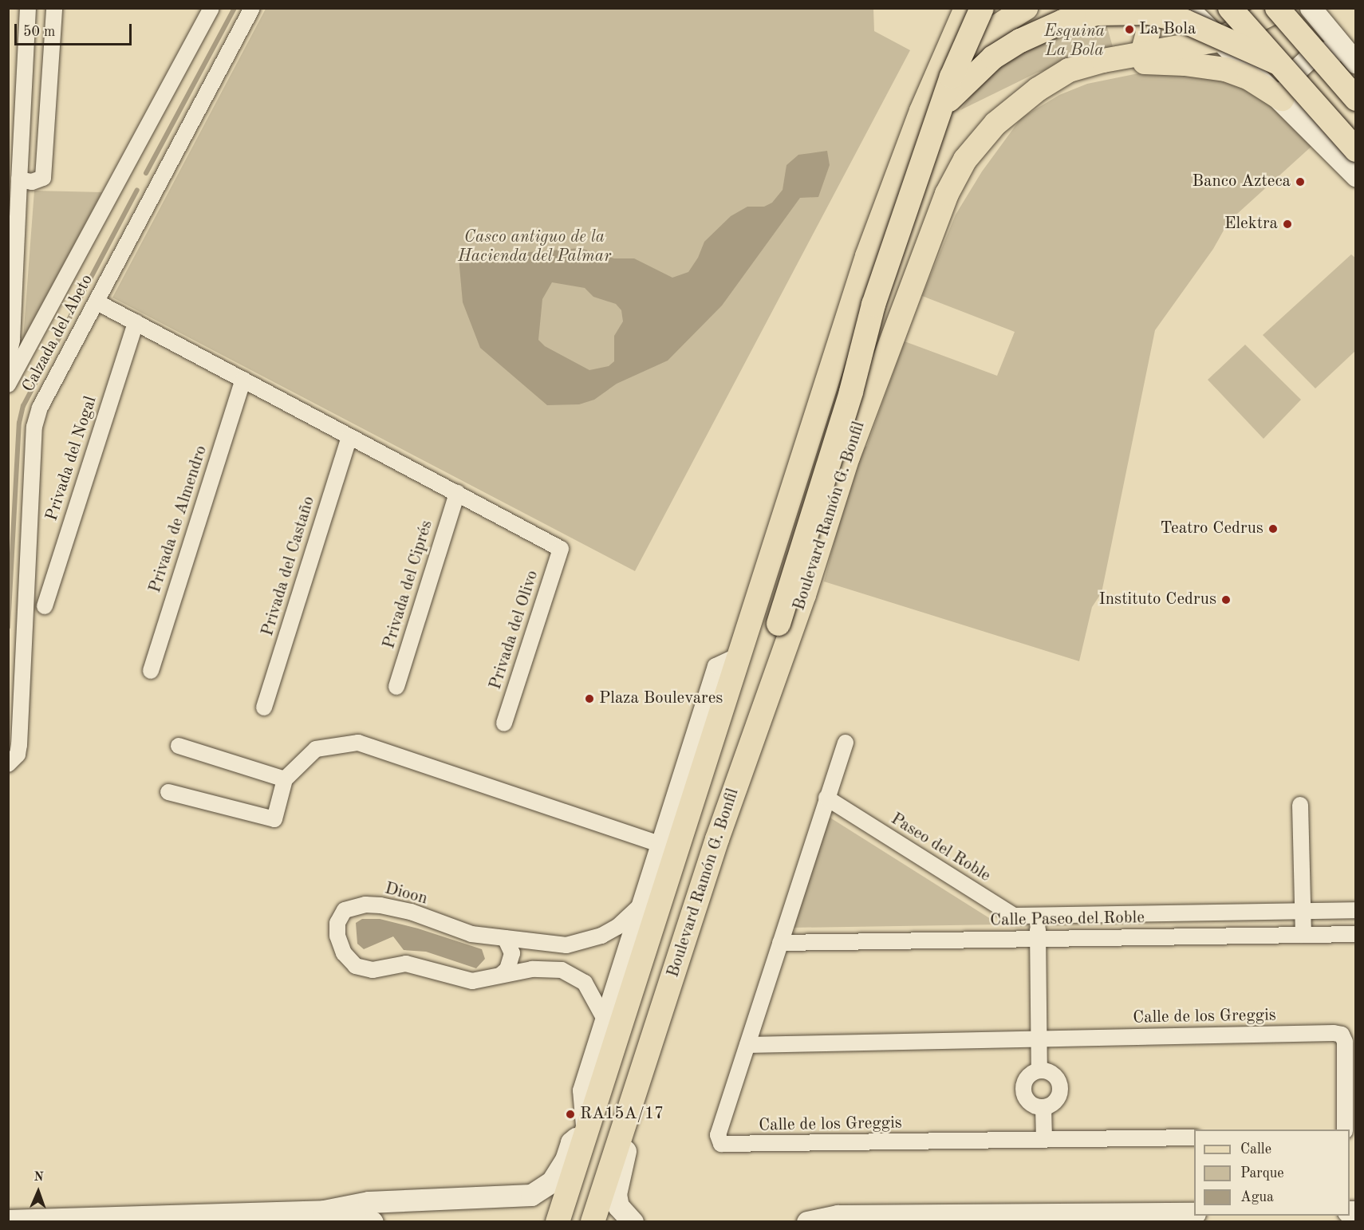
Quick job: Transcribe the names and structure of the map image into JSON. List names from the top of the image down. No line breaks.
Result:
{"streets":{"main road":["Boulevard Ramón G. Bonfil"],"street":["Calzada del Abeto","Privada del Nogal","Privada de Almendro","Privada del Castaño","Privada del Ciprés","Privada del Olivo","Paseo del Roble","Dioon","Calle Paseo del Roble","Calle de los Greggis"]},"crossings":[["Boulevard Ramón G. Bonfil","Dioon"],["Privada del Ciprés","Privada del Olivo"],["Paseo del Roble","Calle Paseo del Roble"],["Calle Paseo del Roble","Calle de los Greggis"]],"parks":["Esquina La Bola","Casco antiguo de la Hacienda del Palmar"],"places":["La Bola","Banco Azteca","Elektra","Teatro Cedrus","Instituto Cedrus","Plaza Boulevares","RA15A/17"],"legend":["Calle","Parque","Agua"],"scale_bar":"50 m","north":"top"}
